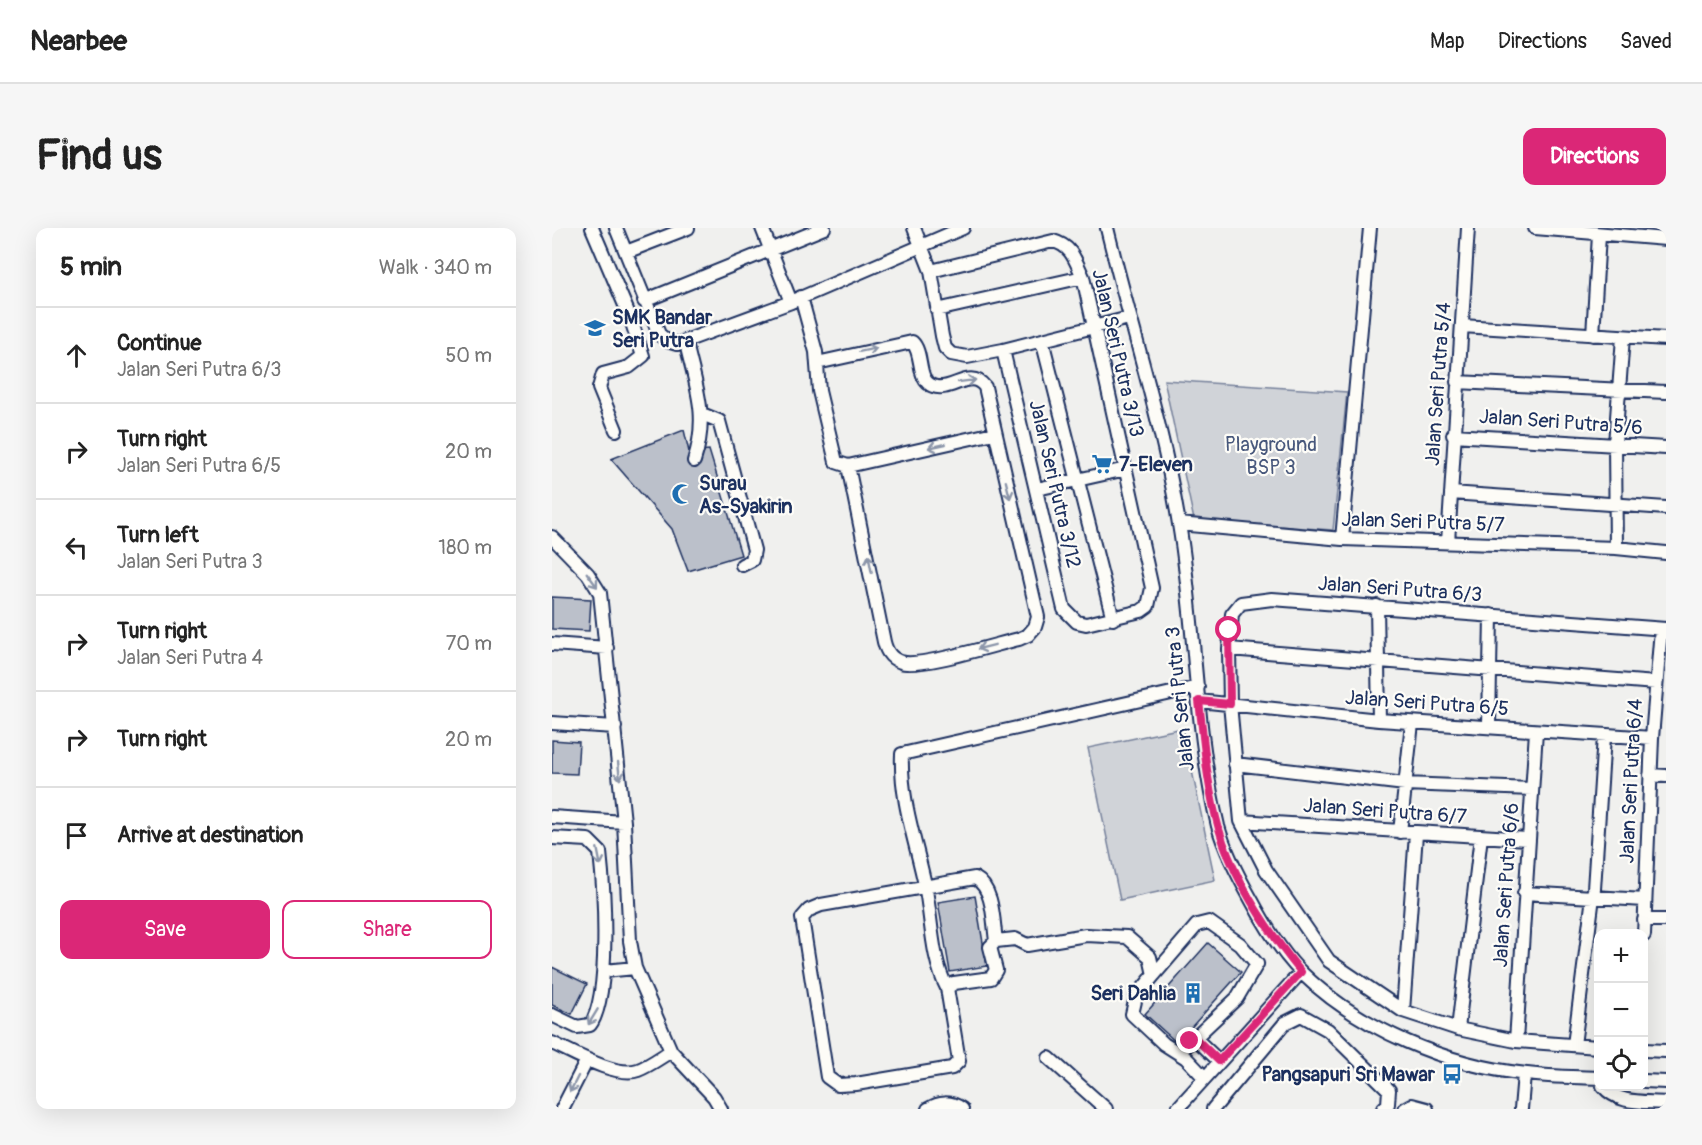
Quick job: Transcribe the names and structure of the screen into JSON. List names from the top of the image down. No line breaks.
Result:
{"streets":{"street":["Jalan Seri Putra 3/13","Jalan Seri Putra 5/4","Jalan Seri Putra 5/6","Jalan Seri Putra 3/12","Jalan Seri Putra 5/7","Jalan Seri Putra 6/3","Jalan Seri Putra 3","Jalan Seri Putra 6/5","Jalan Seri Putra 6/4","Jalan Seri Putra 6/7","Jalan Seri Putra 6/6"]},"crossings":[["Jalan Seri Putra 3/13","Jalan Seri Putra 3/12"],["Jalan Seri Putra 5/4","Jalan Seri Putra 5/6"],["Jalan Seri Putra 5/4","Jalan Seri Putra 5/7"],["Jalan Seri Putra 5/7","Jalan Seri Putra 3"],["Jalan Seri Putra 6/3","Jalan Seri Putra 6/5"],["Jalan Seri Putra 6/3","Jalan Seri Putra 6/4"],["Jalan Seri Putra 6/3","Jalan Seri Putra 6/7"],["Jalan Seri Putra 6/3","Jalan Seri Putra 6/6"],["Jalan Seri Putra 3","Jalan Seri Putra 6/5"],["Jalan Seri Putra 6/5","Jalan Seri Putra 6/4"],["Jalan Seri Putra 6/5","Jalan Seri Putra 6/6"],["Jalan Seri Putra 6/7","Jalan Seri Putra 6/6"]],"parks":["Playground BSP 3"],"places":{"school or university":["SMK Bandar Seri Putra"],"supermarket":["7-Eleven"],"mosque":["Surau As-Syakirin"],"building":["Seri Dahlia"],"bus stop":["Pangsapuri Sri Mawar"]},"page":{"header":"Nearbee","nav":["Map","Directions","Saved"],"buttons":["Directions",["Save","Share"]],"title":"Find us","heading":["5 min","Walk · 340 m"],"list":[["Continue","Jalan Seri Putra 6/3","50 m"],["Turn right","Jalan Seri Putra 6/5","20 m"],["Turn left","Jalan Seri Putra 3","180 m"],["Turn right","Jalan Seri Putra 4","70 m"],["Turn right","20 m"],"Arrive at destination"],"map_buttons":["+","−"]}}
